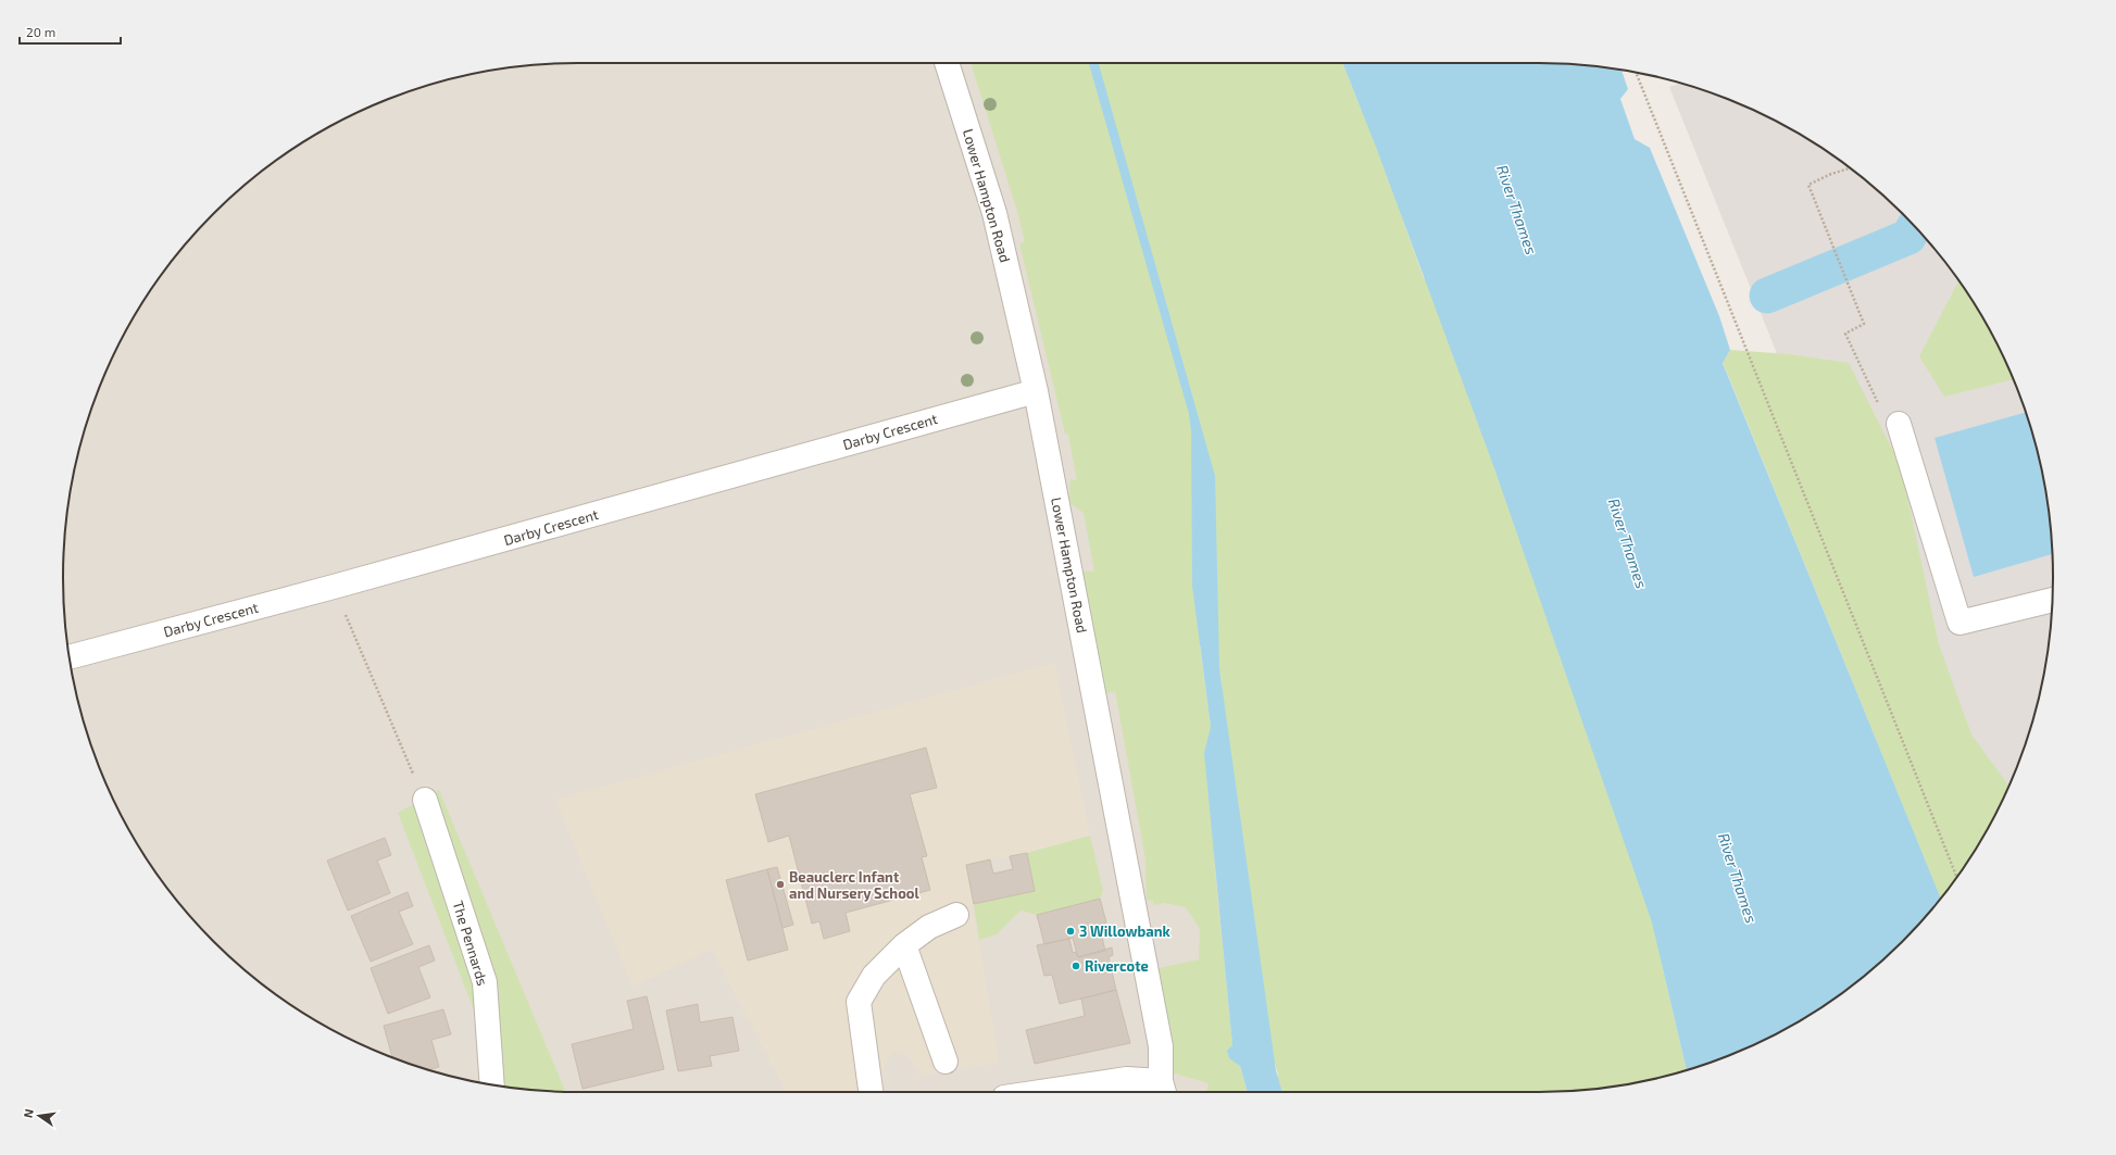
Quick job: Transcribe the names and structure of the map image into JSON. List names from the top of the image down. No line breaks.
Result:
{"streets":{"street":["Lower Hampton Road","Darby Crescent","The Pennards"]},"crossings":[["Lower Hampton Road","Darby Crescent"]],"water":["River Thames"],"places":["Beauclerc Infant and Nursery School","3 Willowbank","Rivercote"],"scale_bar":"20 m","north":"left"}
